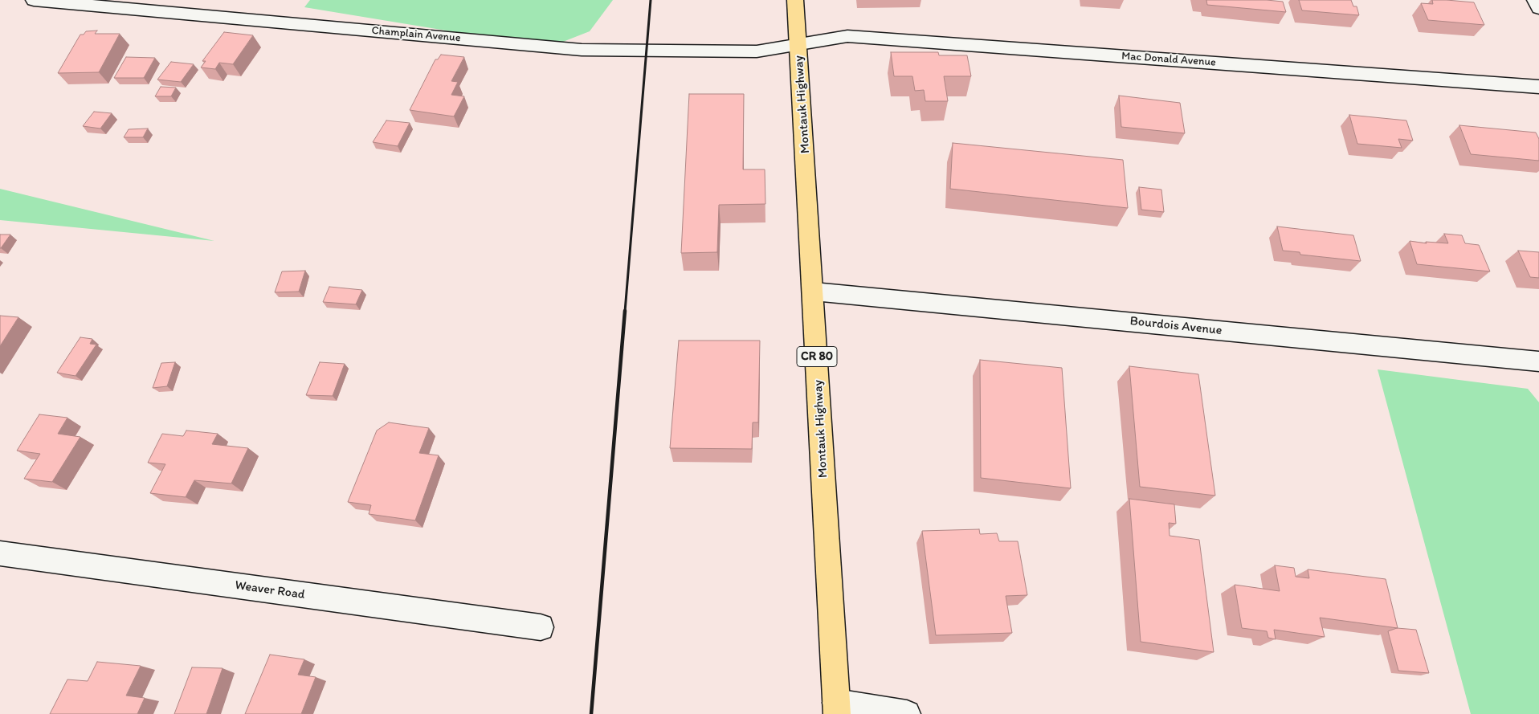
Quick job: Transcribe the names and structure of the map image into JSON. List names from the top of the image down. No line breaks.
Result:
{"streets":{"main road":["Montauk Highway","CR 80"],"street":["Champlain Avenue","Mac Donald Avenue","Bourdois Avenue","Weaver Road"]},"crossings":[["Champlain Avenue","Mac Donald Avenue"],["Champlain Avenue","Montauk Highway"],["Mac Donald Avenue","Montauk Highway"],["Montauk Highway","Bourdois Avenue"]]}
